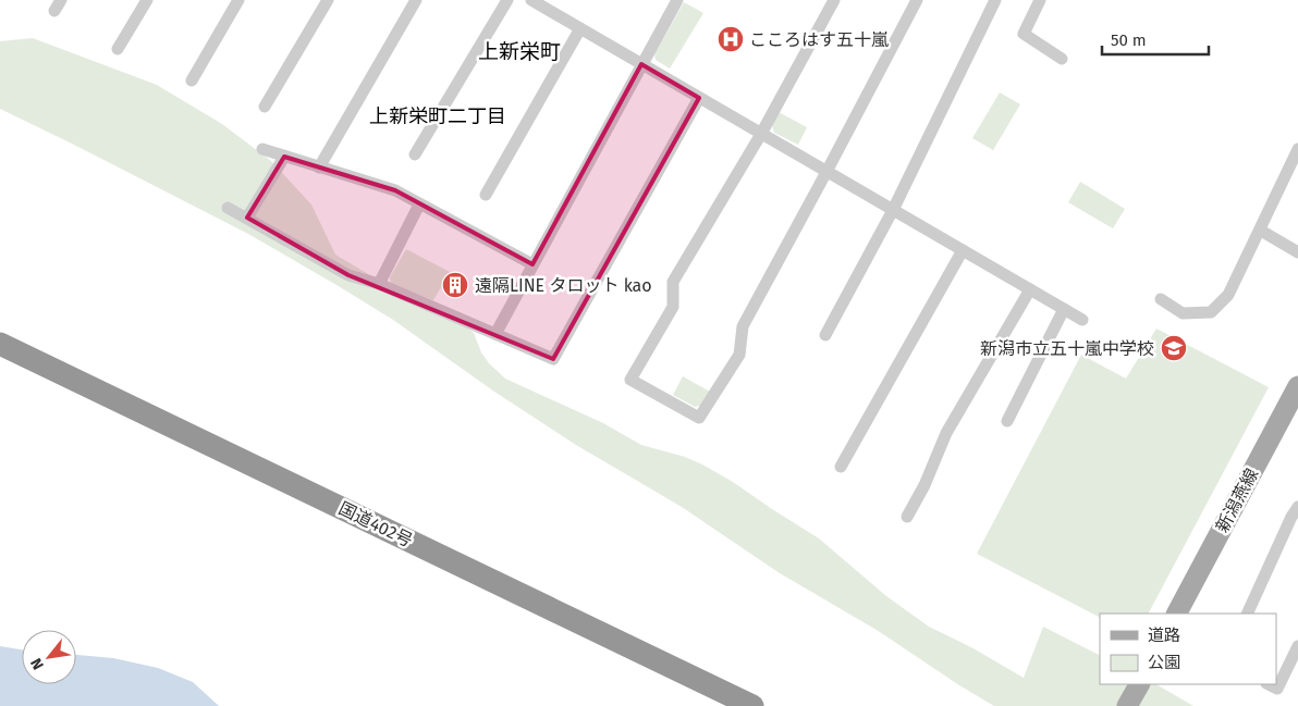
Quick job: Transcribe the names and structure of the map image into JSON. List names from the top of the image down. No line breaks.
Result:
{"streets":{"highway":["国道402号"],"main road":["新潟燕線"]},"districts":["上新栄町","上新栄町二丁目"],"places":{"hospital":["こころはす五十嵐"],"building":["遠隔LINE タロット kao"],"school or university":["新潟市立五十嵐中学校"]},"legend":["道路","公園"],"scale_bar":"50 m","north":"bottom left"}
